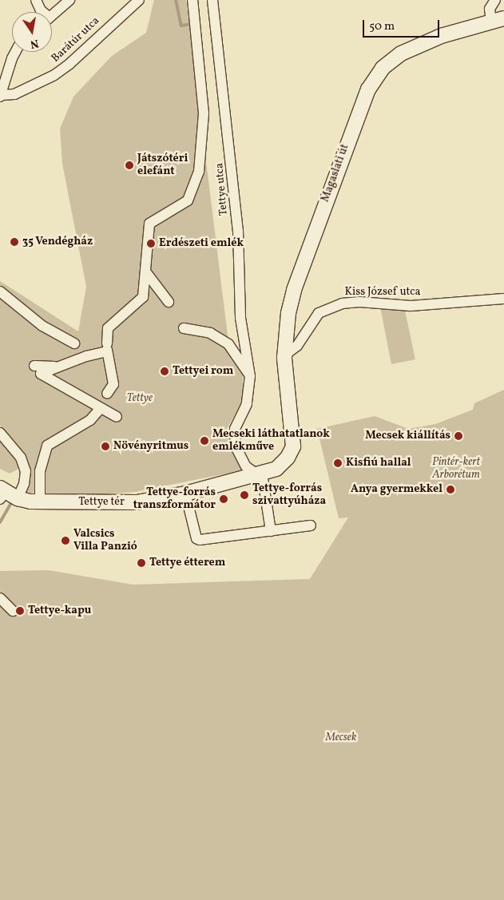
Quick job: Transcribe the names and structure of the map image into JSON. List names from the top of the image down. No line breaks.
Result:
{"streets":{"street":["Barátúr utca","Magaslati út","Tettye utca","Kiss József utca","Tettye tér"]},"crossings":[["Magaslati út","Kiss József utca"],["Magaslati út","Tettye tér"]],"parks":["Tettye","Pintér-kert Arborétum","Mecsek"],"places":["Játszótéri elefánt","35 Vendégház","Erdészeti emlék","Tettyei rom","Mecsek kiállítás","Mecseki láthatatlanok emlékműve","Növényritmus","Kisfiú hallal","Anya gyermekkel","Tettye-forrás szivattyúháza","Tettye-forrás transzformátor","Valcsics Villa Panzió","Tettye étterem","Tettye-kapu"],"scale_bar":"50 m","north":"bottom"}
